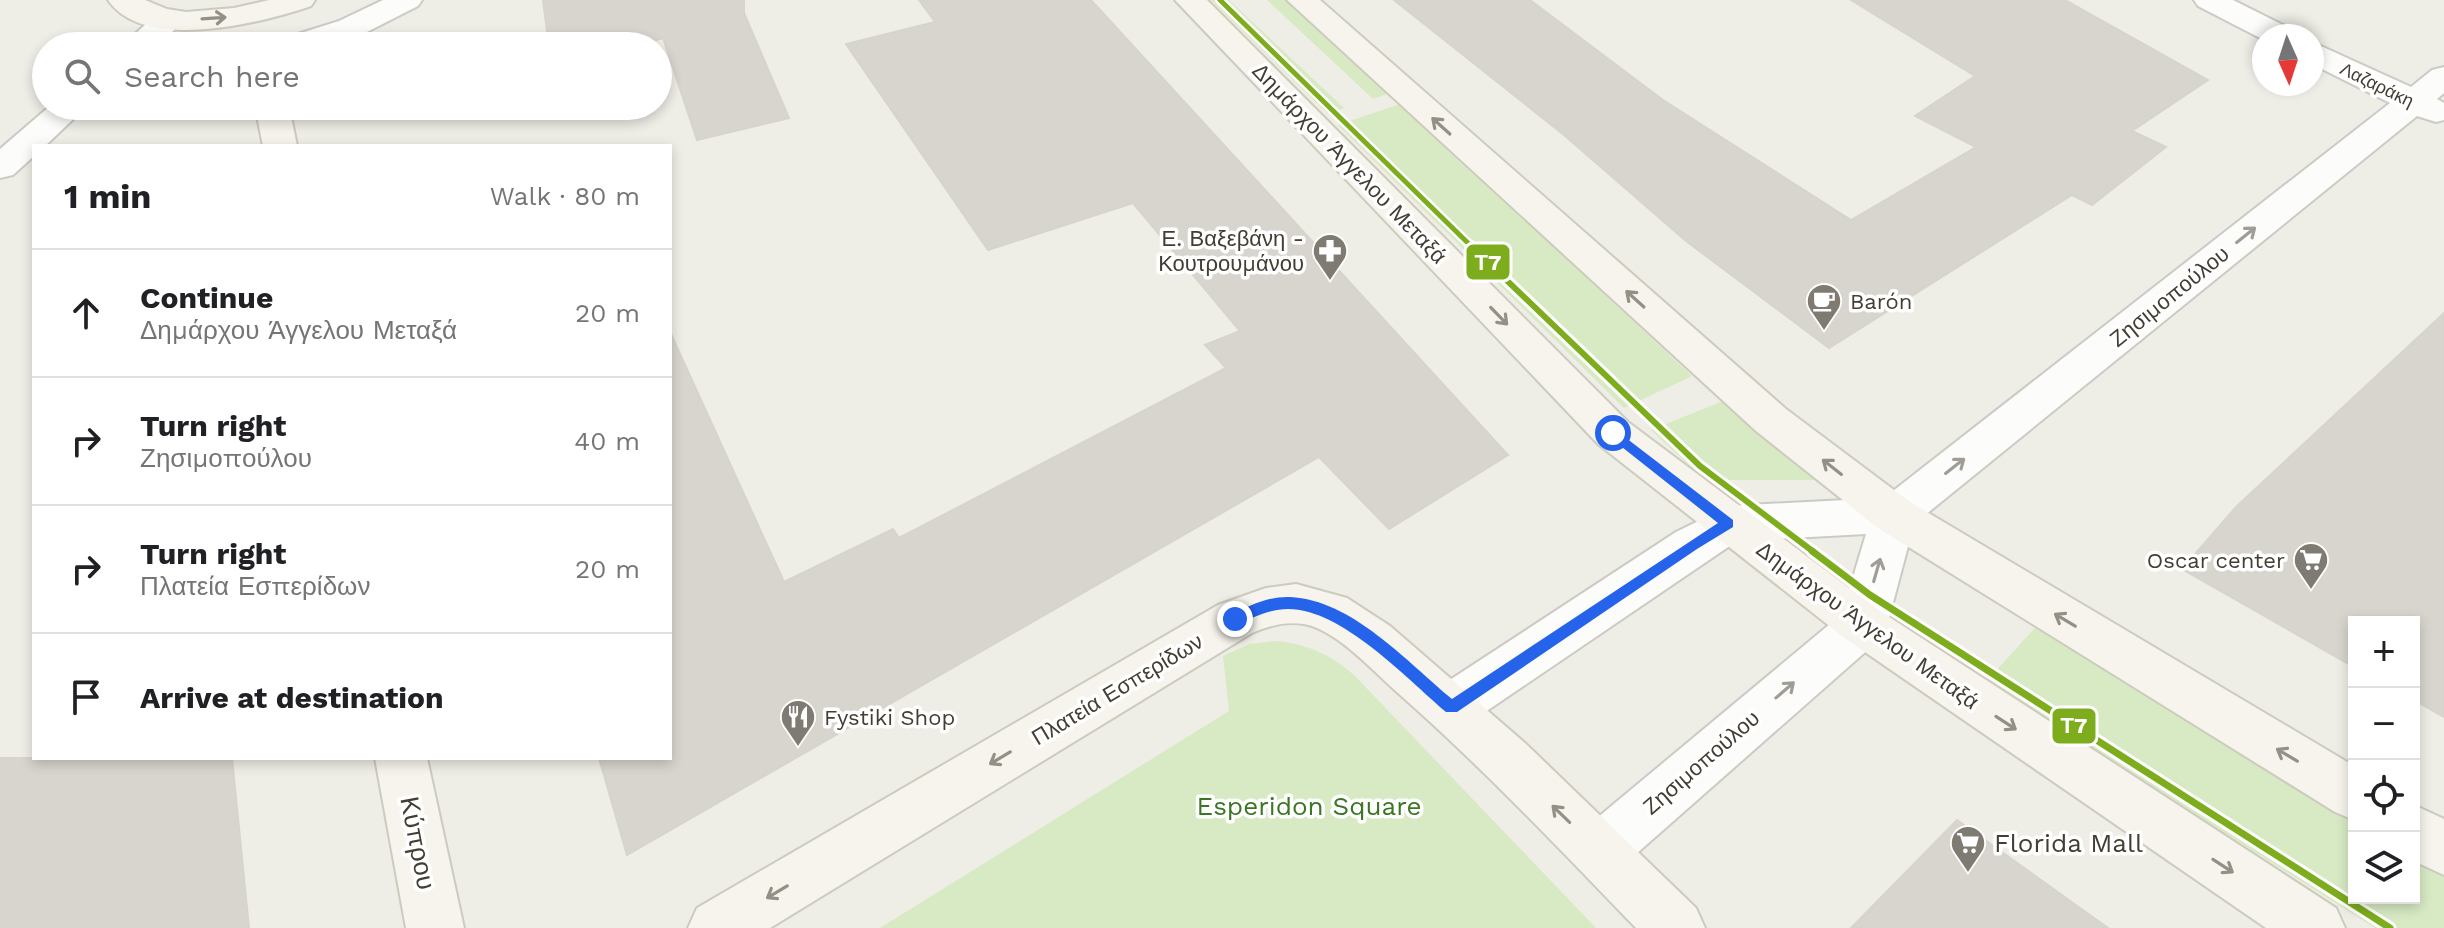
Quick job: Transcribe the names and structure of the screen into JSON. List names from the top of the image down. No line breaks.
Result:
{"streets":{"street":["Λαζαράκη","Δημάρχου Άγγελου Μεταξά","Ζησιμοπούλου","Πλατεία Εσπερίδων","Κύπρου"]},"crossings":[["Λαζαράκη","Ζησιμοπούλου"],["Δημάρχου Άγγελου Μεταξά","Ζησιμοπούλου"],["Ζησιμοπούλου","Πλατεία Εσπερίδων"]],"one_way":["Πλατεία Εσπερίδων"],"parks":["Esperidon Square"],"places":{"pharmacy":["Ε. Βαξεβάνη - Κουτρουμάνου"],"cafe":["Barón"],"supermarket":["Oscar center","Florida Mall"],"restaurant":["Fystiki Shop"]},"lines":["transit line Τ7"],"north":"bottom","page":{"search":"Search here","heading":["1 min","Walk · 80 m"],"list":[["Continue","Δημάρχου Άγγελου Μεταξά","20 m"],["Turn right","Ζησιμοπούλου","40 m"],["Turn right","Πλατεία Εσπερίδων","20 m"],"Arrive at destination"],"map_buttons":["+","−"]}}
